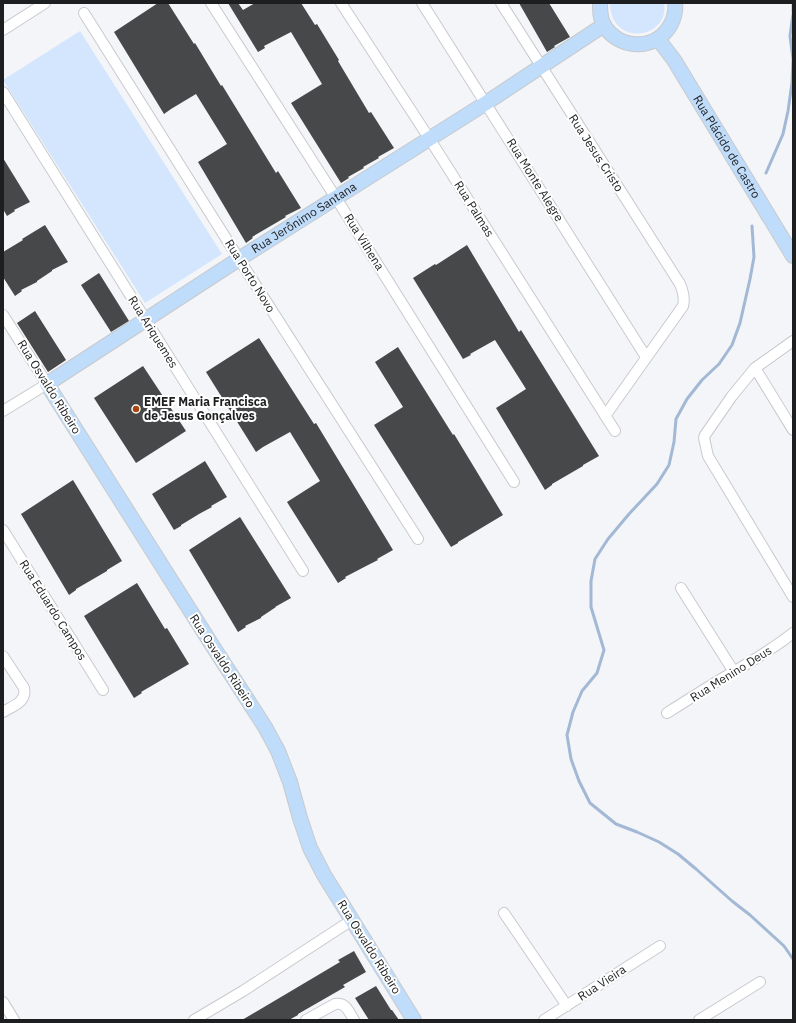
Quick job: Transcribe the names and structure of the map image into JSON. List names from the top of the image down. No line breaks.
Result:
{"streets":{"street":["Rua Plácido de Castro","Rua Jesus Cristo","Rua Monte Alegre","Rua Palmas","Rua Jerônimo Santana","Rua Vilhena","Rua Porto Novo","Rua Ariquemes","Rua Osvaldo Ribeiro","Rua Eduardo Campos","Rua Menino Deus","Rua Vieira"]},"crossings":[["Rua Jesus Cristo","Rua Monte Alegre"],["Rua Jesus Cristo","Rua Jerônimo Santana"],["Rua Monte Alegre","Rua Jerônimo Santana"],["Rua Palmas","Rua Jerônimo Santana"],["Rua Jerônimo Santana","Rua Vilhena"],["Rua Jerônimo Santana","Rua Porto Novo"],["Rua Jerônimo Santana","Rua Ariquemes"],["Rua Jerônimo Santana","Rua Osvaldo Ribeiro"]],"places":["EMEF Maria Francisca de Jesus Gonçalves"]}
